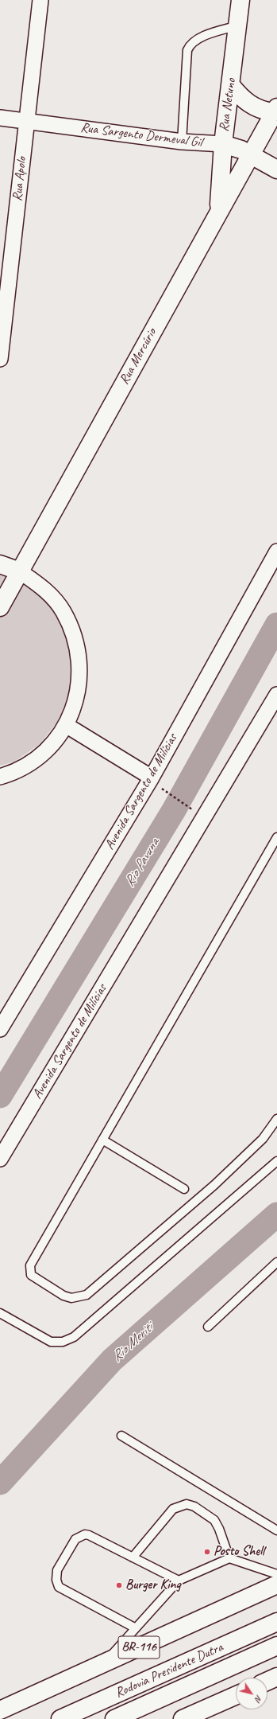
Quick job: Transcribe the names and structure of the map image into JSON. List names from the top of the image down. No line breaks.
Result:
{"streets":{"main road":["Rua Netuno","Rua Sargento Dermeval Gil","Rua Mercúrio","BR-116","Rodovia Presidente Dutra"],"street":["Rua Apolo","Avenida Sargento de Milícias"]},"crossings":[["Rua Netuno","Rua Sargento Dermeval Gil"],["Rua Netuno","Rua Mercúrio"],["Rua Sargento Dermeval Gil","Rua Apolo"],["Rua Sargento Dermeval Gil","Rua Mercúrio"]],"water":["Rio Pavuna","Rio Meriti"],"places":["Posto Shell","Burger King"],"north":"bottom right"}
